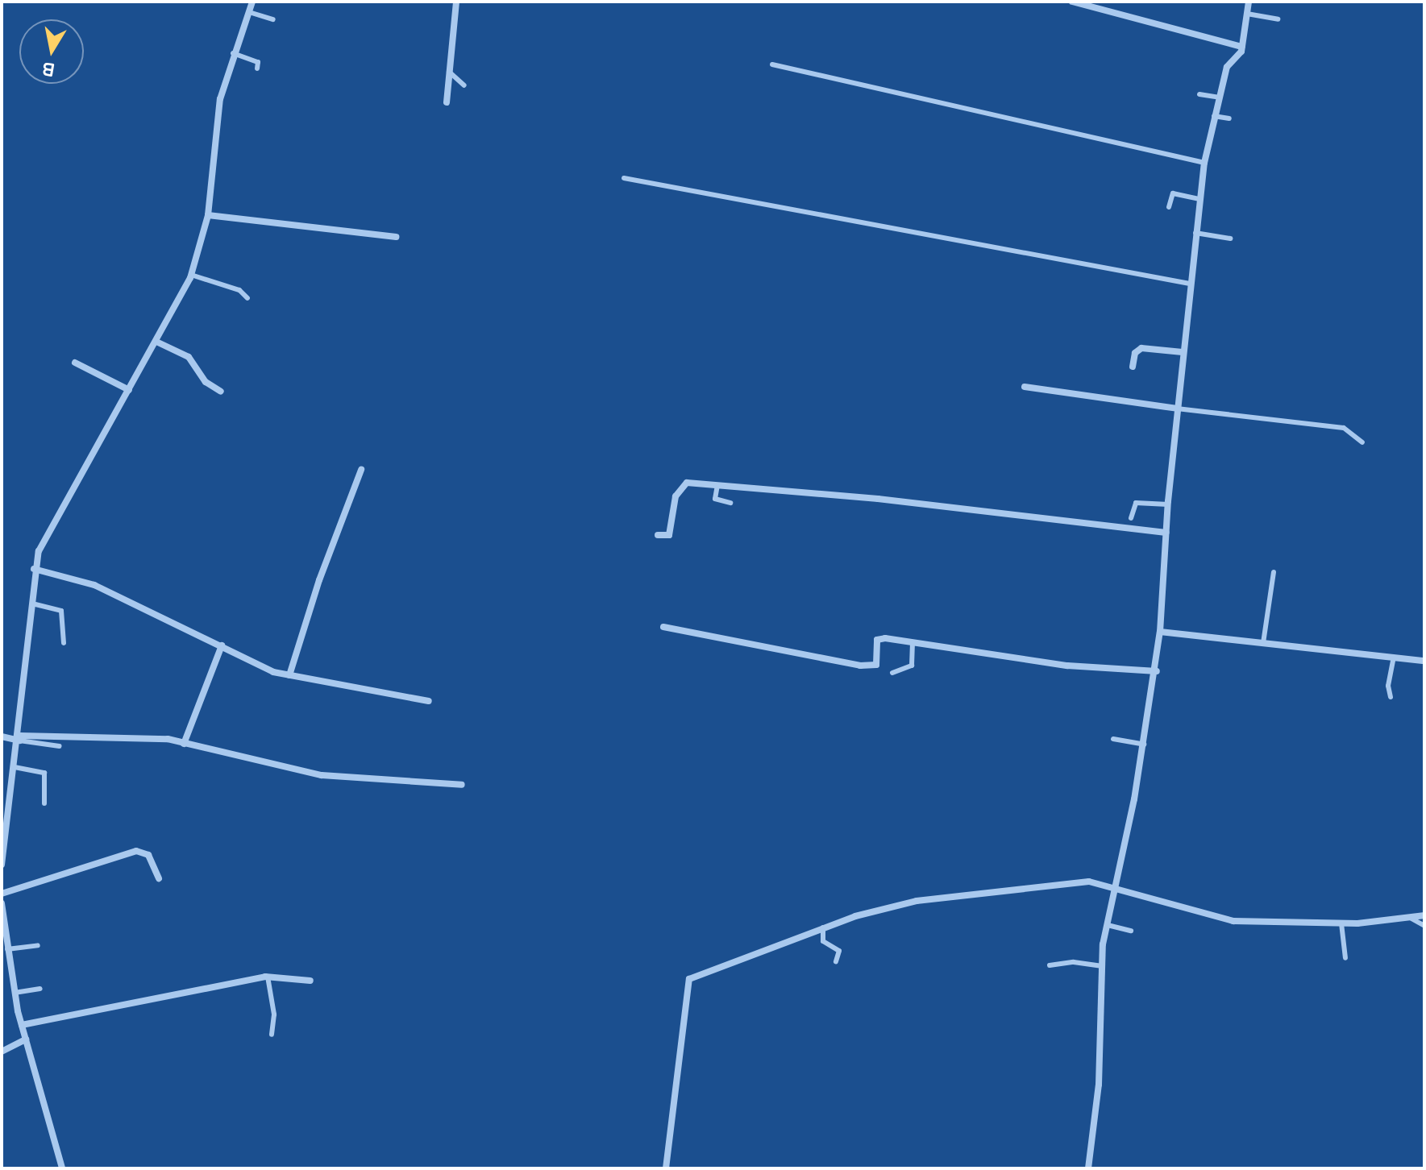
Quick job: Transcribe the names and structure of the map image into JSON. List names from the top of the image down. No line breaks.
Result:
{"north":"bottom"}
